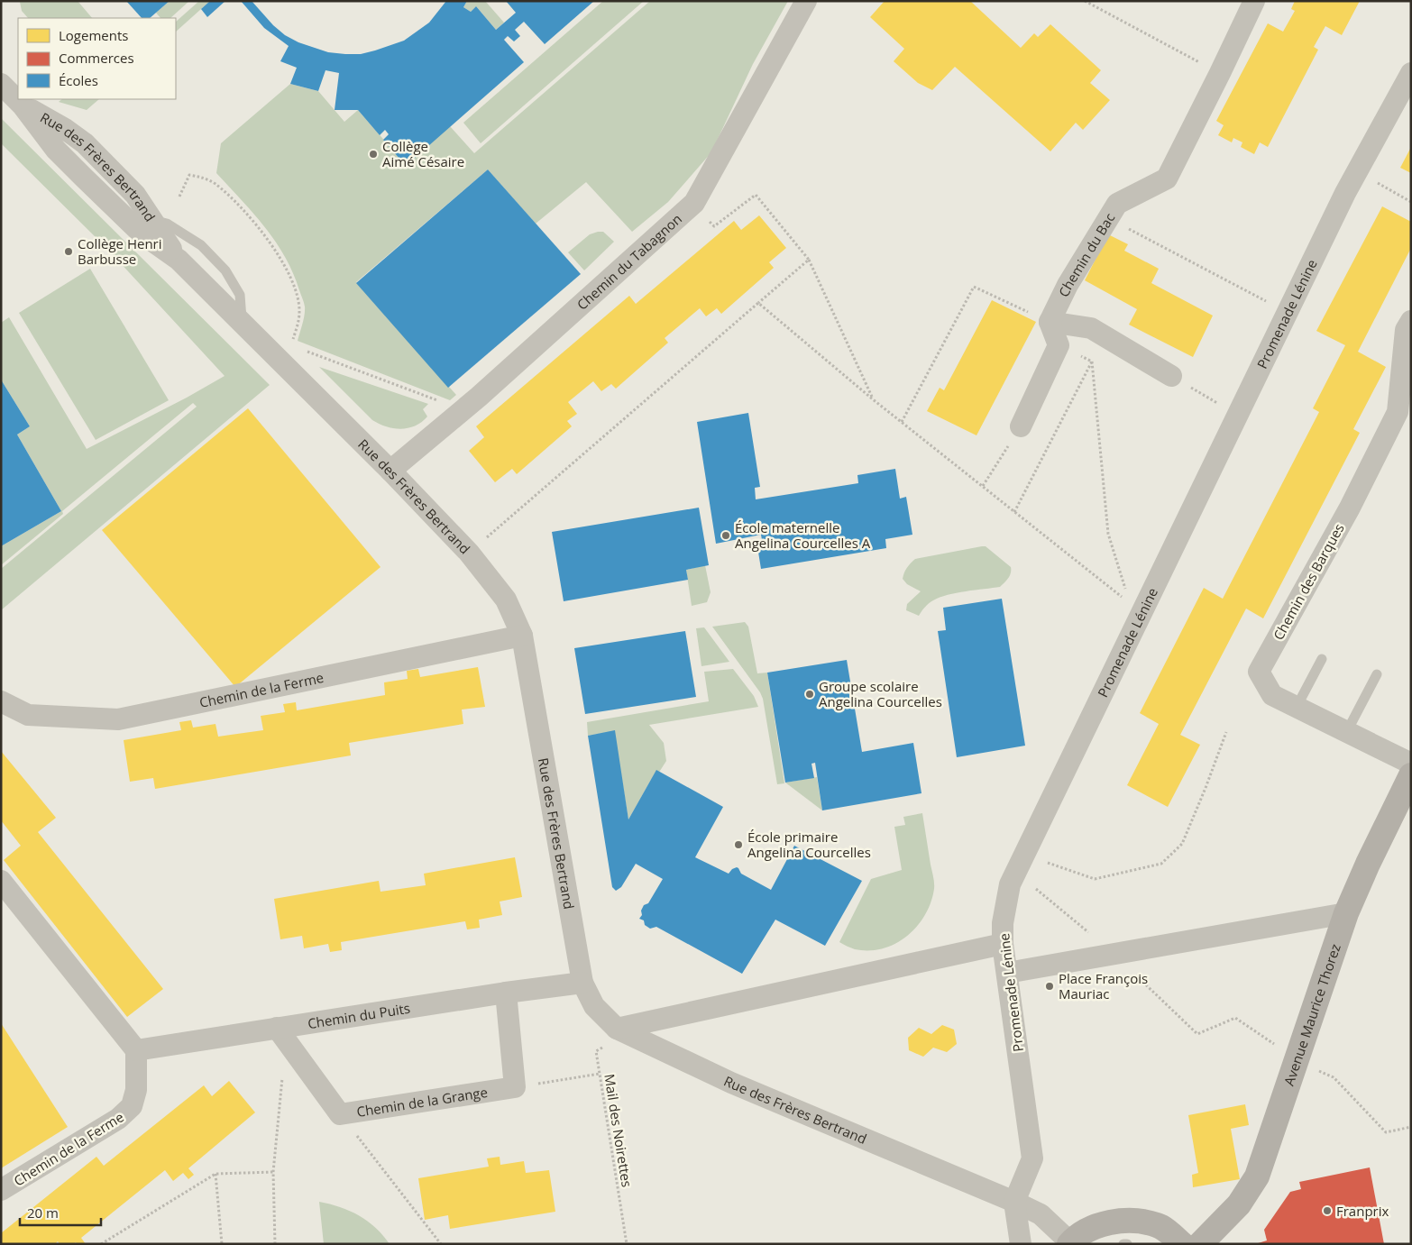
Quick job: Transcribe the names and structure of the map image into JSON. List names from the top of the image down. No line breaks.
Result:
{"streets":{"street":["Rue des Frères Bertrand","Chemin du Bac","Chemin du Tabagnon","Promenade Lénine","Chemin des Barques","Chemin de la Ferme","Avenue Maurice Thorez","Chemin du Puits","Chemin de la Grange"],"path":["Mail des Noirettes"]},"crossings":[["Rue des Frères Bertrand","Chemin du Tabagnon"],["Rue des Frères Bertrand","Promenade Lénine"],["Rue des Frères Bertrand","Chemin de la Ferme"],["Rue des Frères Bertrand","Chemin du Puits"],["Rue des Frères Bertrand","Mail des Noirettes"],["Chemin de la Ferme","Chemin du Puits"],["Chemin du Puits","Chemin de la Grange"]],"places":["Collège Aimé Césaire","Collège Henri Barbusse","École maternelle Angelina Courcelles A","Groupe scolaire Angelina Courcelles","École primaire Angelina Courcelles","Place François Mauriac","Franprix"],"legend":["Logements","Commerces","Écoles"],"scale_bar":"20 m"}
